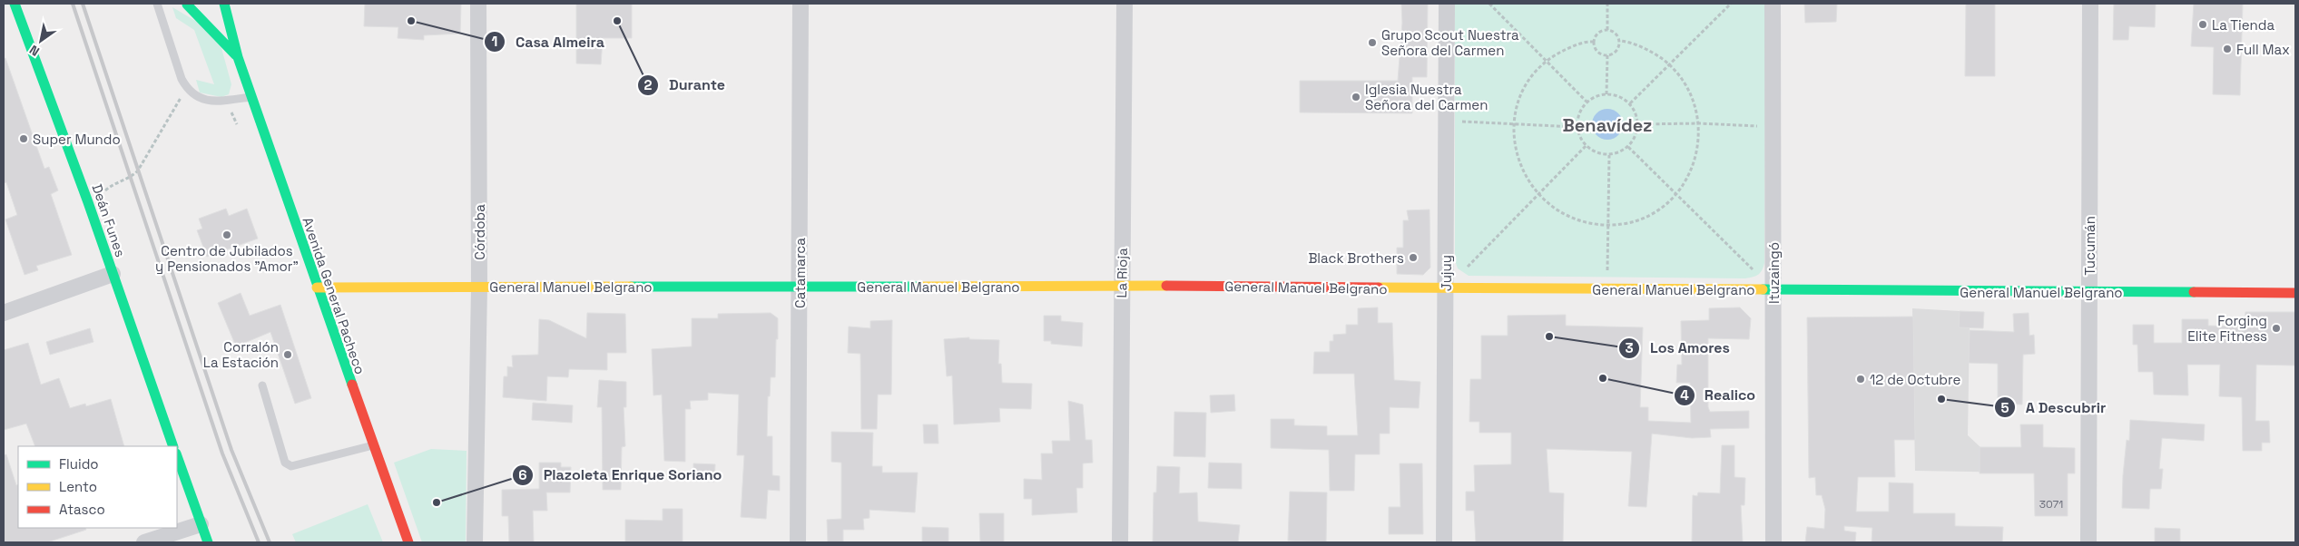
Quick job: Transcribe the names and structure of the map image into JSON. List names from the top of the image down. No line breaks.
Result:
{"streets":{"street":["Deán Funes","Córdoba","Tucumán","Catamarca","La Rioja","Jujuy","Ituzaingó","General Manuel Belgrano","Avenida General Pacheco"]},"crossings":[["Córdoba","General Manuel Belgrano"],["Tucumán","General Manuel Belgrano"],["Catamarca","General Manuel Belgrano"],["La Rioja","General Manuel Belgrano"],["Jujuy","General Manuel Belgrano"],["Ituzaingó","General Manuel Belgrano"],["General Manuel Belgrano","Avenida General Pacheco"]],"districts":["Benavídez"],"places":["Casa Almeira","Durante","La Tienda","Grupo Scout Nuestra Señora del Carmen","Full Max","Iglesia Nuestra Señora del Carmen","Super Mundo","Centro de Jubilados y Pensionados \"Amor\"","Black Brothers","Forging Elite Fitness","Los Amores","Corralón La Estación","Realico","12 de Octubre","A Descubrir","Plazoleta Enrique Soriano"],"house_numbers":["3071"],"legend":["Fluido","Lento","Atasco"],"north":"bottom left"}
